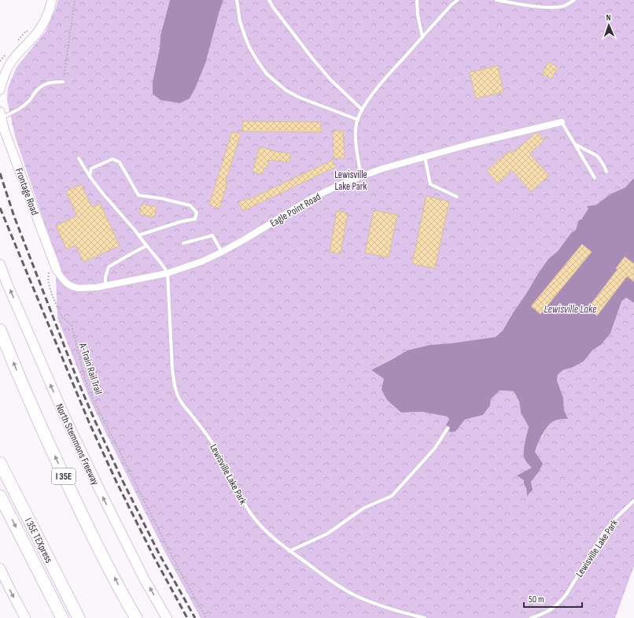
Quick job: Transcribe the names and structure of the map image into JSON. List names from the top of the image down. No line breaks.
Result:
{"streets":{"highway":["I 35E","I 35E TEXpress"],"main road":["North Stemmons Freeway"],"street":["Frontage Road","Eagle Point Road"],"lane":["Lewisville Lake Park"],"path":["A-Train Rail Trail"]},"crossings":[["Frontage Road","Eagle Point Road"],["Frontage Road","A-Train Rail Trail"],["Eagle Point Road","A-Train Rail Trail"],["Eagle Point Road","Lewisville Lake Park"]],"one_way":["North Stemmons Freeway"],"water":["Lewisville Lake"],"parks":["Lewisville Lake Park"],"scale_bar":"50 m","north":"top"}
